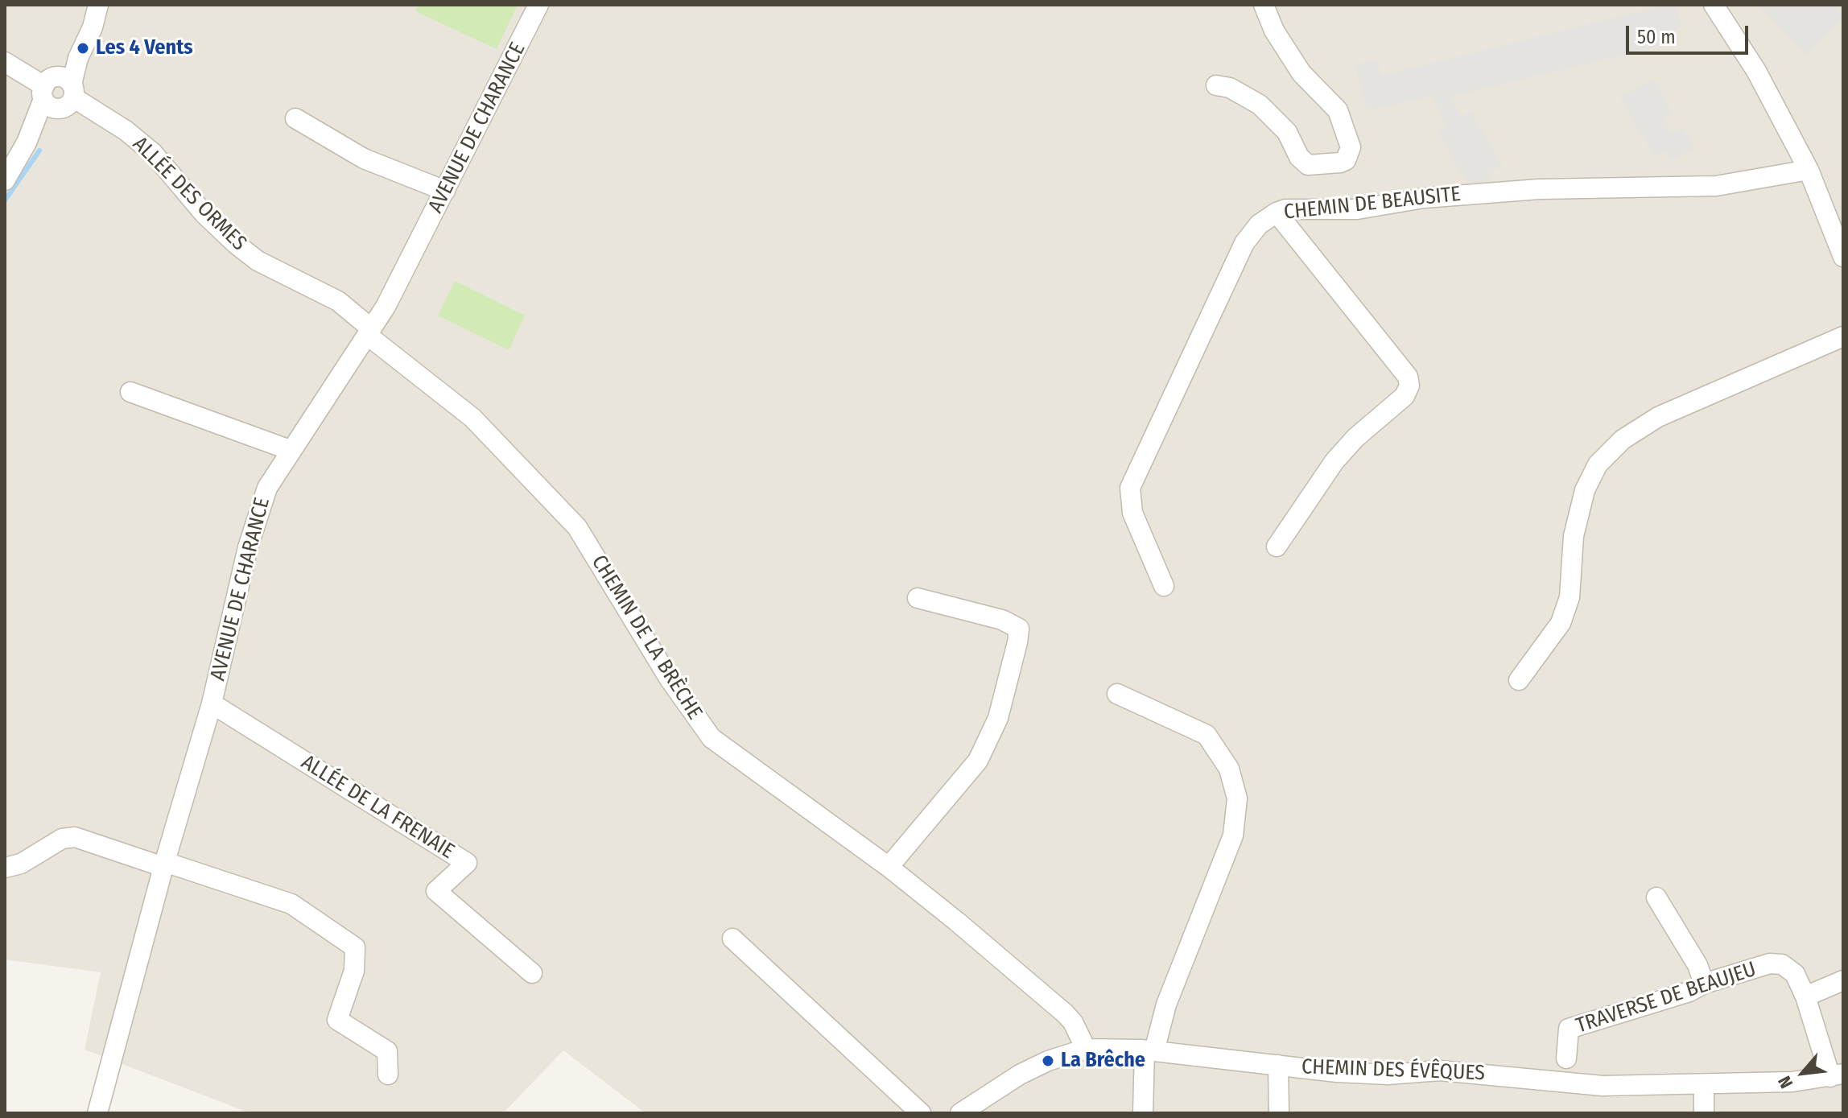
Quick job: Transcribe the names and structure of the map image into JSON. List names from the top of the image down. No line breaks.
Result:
{"streets":{"street":["AVENUE DE CHARANCE","ALLÉE DES ORMES","CHEMIN DE BEAUSITE","CHEMIN DE LA BRÈCHE","ALLÉE DE LA FRENAIE","TRAVERSE DE BEAUJEU","CHEMIN DES ÉVÊQUES"]},"crossings":[["AVENUE DE CHARANCE","ALLÉE DES ORMES"],["AVENUE DE CHARANCE","CHEMIN DE LA BRÈCHE"],["AVENUE DE CHARANCE","ALLÉE DE LA FRENAIE"],["ALLÉE DES ORMES","CHEMIN DE LA BRÈCHE"],["CHEMIN DE LA BRÈCHE","CHEMIN DES ÉVÊQUES"],["TRAVERSE DE BEAUJEU","CHEMIN DES ÉVÊQUES"]],"places":["Les 4 Vents","La Brêche"],"scale_bar":"50 m","north":"bottom left"}
